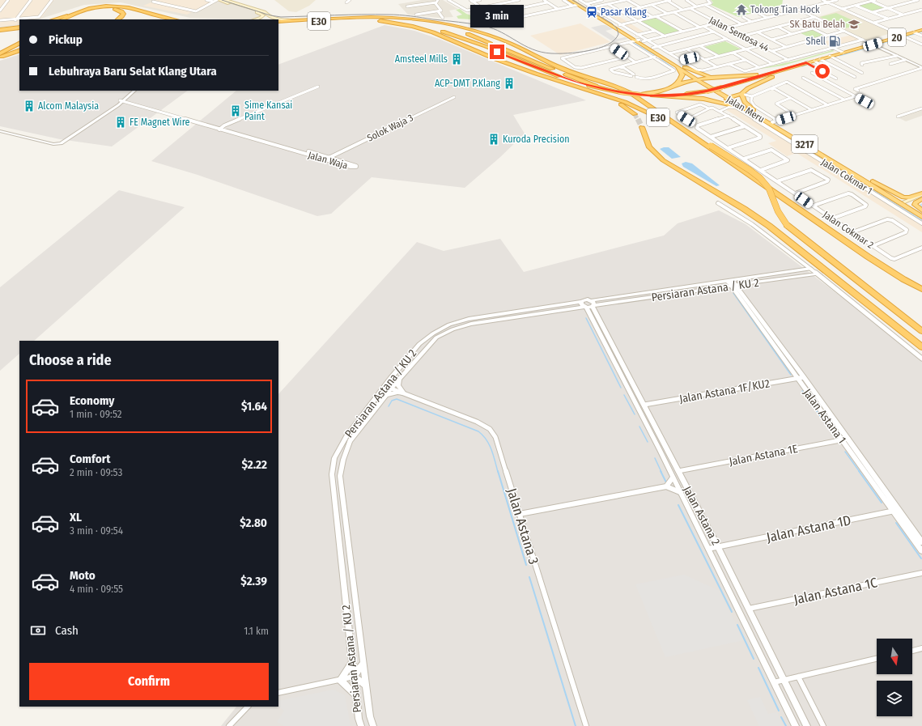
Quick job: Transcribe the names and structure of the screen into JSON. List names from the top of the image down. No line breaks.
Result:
{"streets":{"highway":["E30","20","Jalan Meru","3217"],"street":["Jalan Sentosa 44","Solok Waja 3","Jalan Waja","Jalan Cokmar 1","Jalan Cokmar 2","Persiaran Astana / KU 2","Jalan Astana 1F/KU2","Jalan Astana 1","Jalan Astana 1E","Jalan Astana 2","Jalan Astana 3","Jalan Astana 1D","Jalan Astana 1C"]},"crossings":[["E30","20"],["Solok Waja 3","Jalan Waja"],["Persiaran Astana / KU 2","Jalan Astana 1"],["Persiaran Astana / KU 2","Jalan Astana 2"],["Persiaran Astana / KU 2","Jalan Astana 3"],["Jalan Astana 1F/KU2","Jalan Astana 1"],["Jalan Astana 1F/KU2","Jalan Astana 2"],["Jalan Astana 1","Jalan Astana 1E"],["Jalan Astana 1","Jalan Astana 1D"],["Jalan Astana 1E","Jalan Astana 2"],["Jalan Astana 2","Jalan Astana 1D"],["Jalan Astana 2","Jalan Astana 1C"]],"places":{"temple":["Tokong Tian Hock"],"station":["Pasar Klang"],"school or university":["SK Batu Belah"],"fuel station":["Shell"],"building":["Amsteel Mills","ACP-DMT P.Klang","Alcom Malaysia","Sime Kansai Paint","FE Magnet Wire","Kuroda Precision"]},"north":"bottom","page":{"bubble":"3 min","banner":["Pickup","Lebuhraya Baru Selat Klang Utara"],"heading":"Choose a ride","list":[{"name":"Economy","note":"1 min · 09:52","value":"$1.64"},{"name":"Comfort","note":"2 min · 09:53","value":"$2.22"},{"name":"XL","note":"3 min · 09:54","value":"$2.80"},{"name":"Moto","note":"4 min · 09:55","value":"$2.39"}],"pay":["Cash","1.1 km"],"buttons":"Confirm"}}
